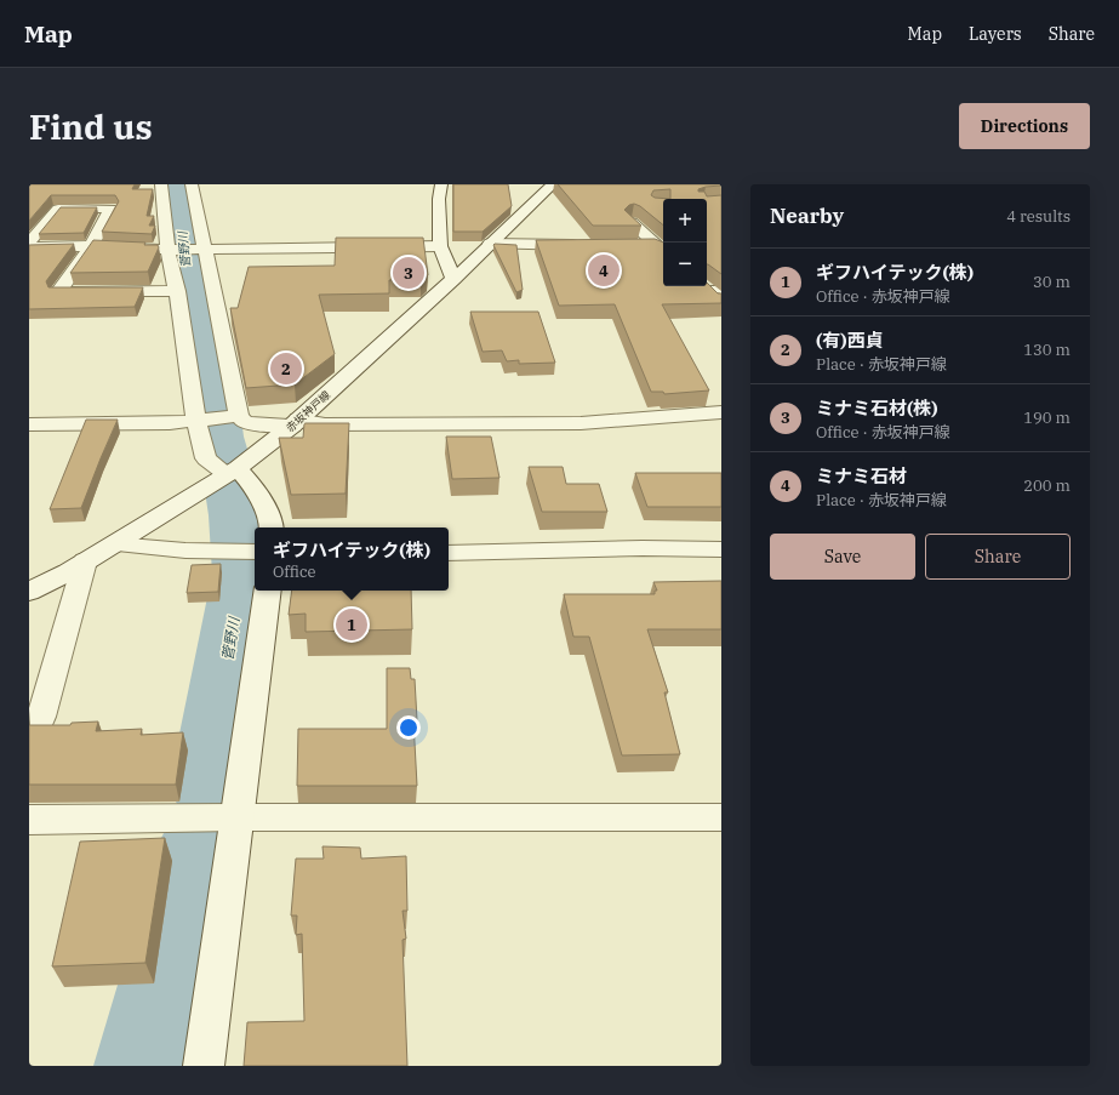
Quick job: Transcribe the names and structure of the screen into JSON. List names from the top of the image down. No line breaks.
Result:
{"streets":{"street":["赤坂神戸線"]},"water":["菅野川"],"page":{"header":"Map","nav":["Map","Layers","Share"],"buttons":["Directions",["Save","Share"]],"title":"Find us","heading":["Nearby","4 results"],"map_buttons":["+","−"],"list":[{"mark":"1","name":"ギフハイテック(株)","note":"Office · 赤坂神戸線","value":"30 m"},{"mark":"2","name":"(有)西貞","note":"Place · 赤坂神戸線","value":"130 m"},{"mark":"3","name":"ミナミ石材(株)","note":"Office · 赤坂神戸線","value":"190 m"},{"mark":"4","name":"ミナミ石材","note":"Place · 赤坂神戸線","value":"200 m"}],"pins":["4","3","2","1"],"popup":["ギフハイテック(株)","Office"]}}
